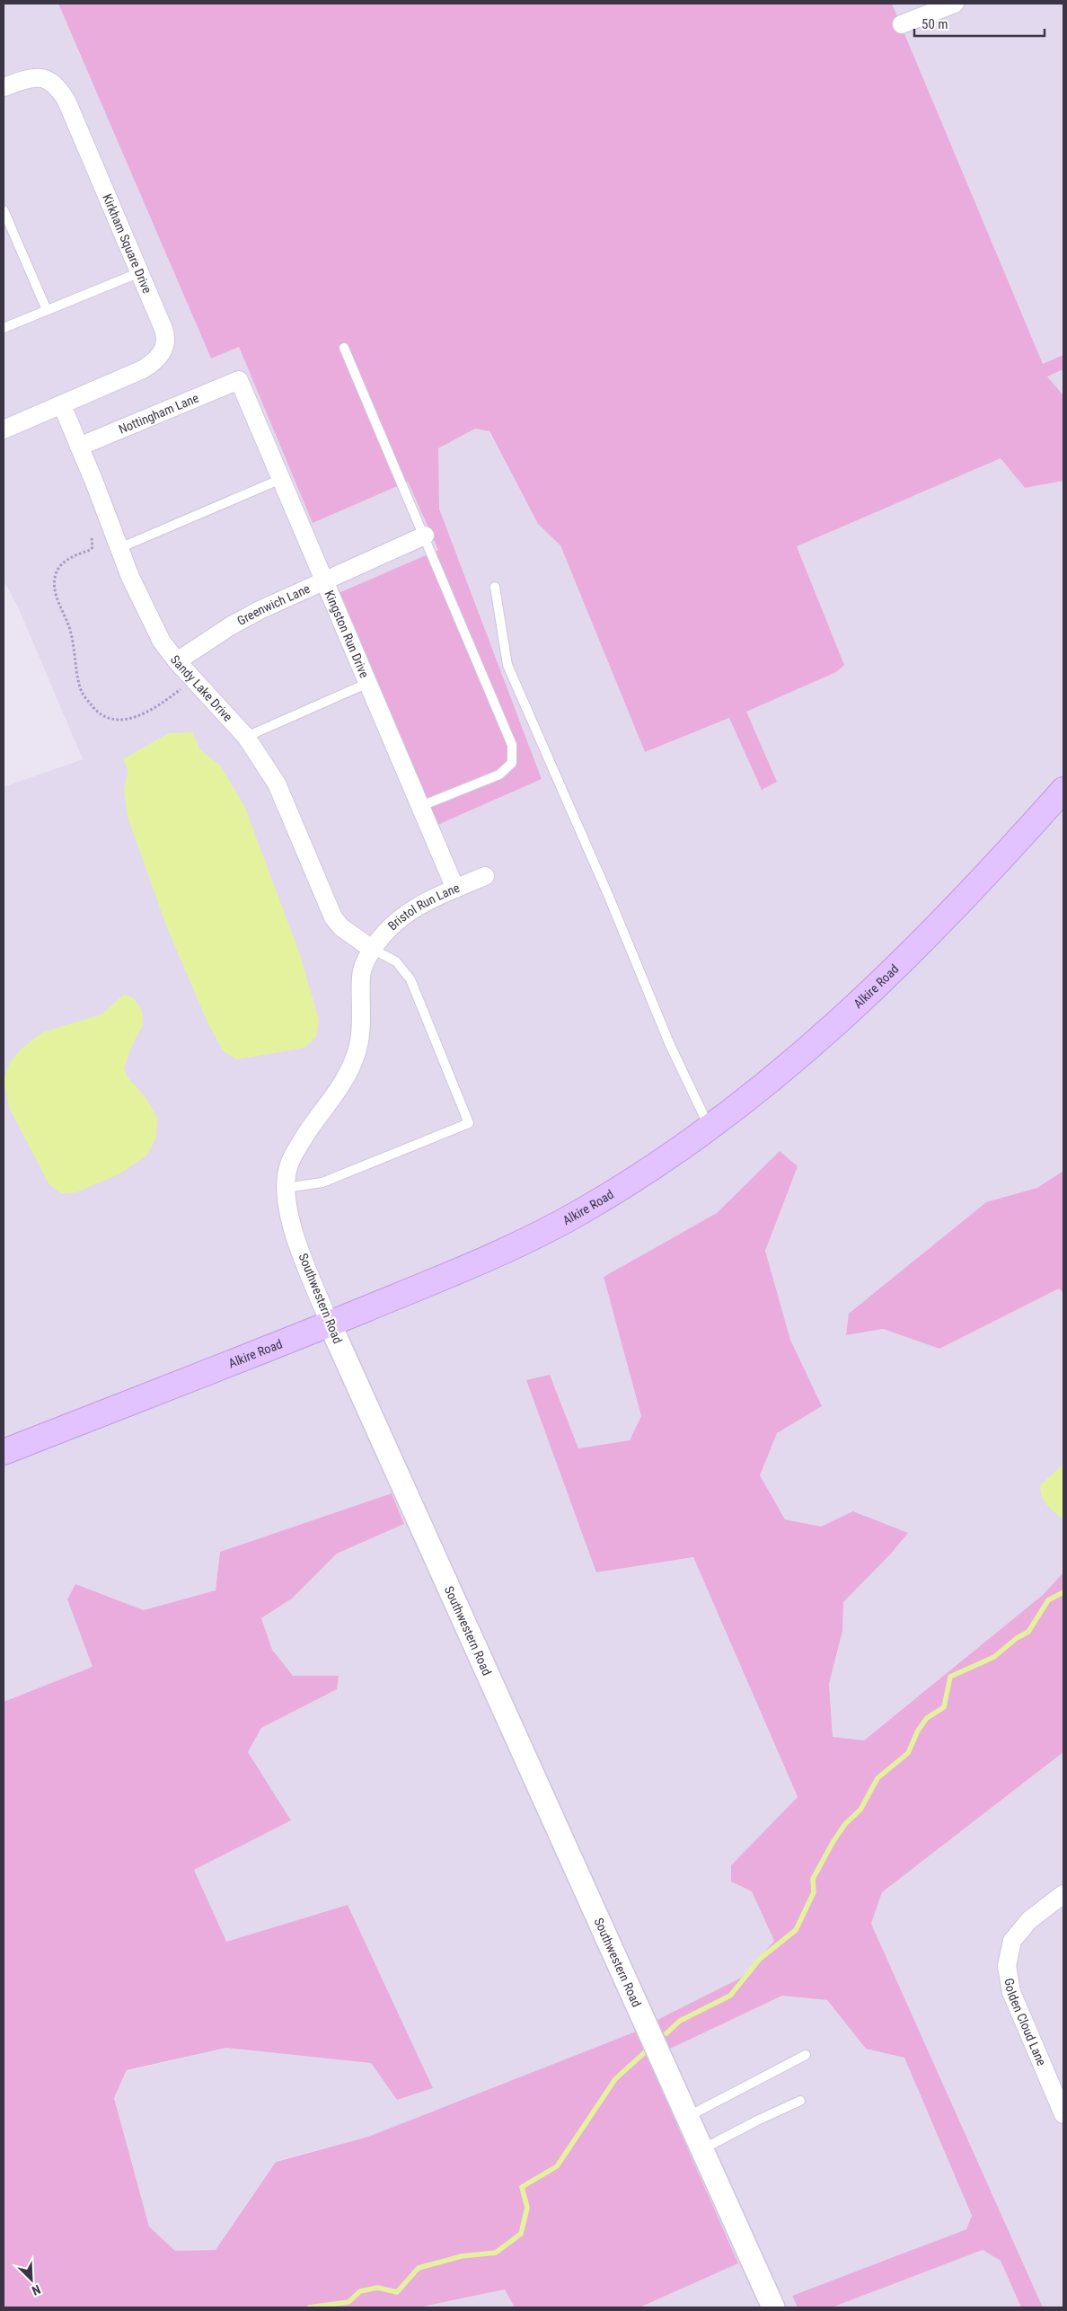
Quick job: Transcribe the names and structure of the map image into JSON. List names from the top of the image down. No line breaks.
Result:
{"streets":{"main road":["Alkire Road"],"street":["Kirkham Square Drive","Nottingham Lane","Greenwich Lane","Kingston Run Drive","Sandy Lake Drive","Bristol Run Lane","Southwestern Road","Golden Cloud Lane"]},"crossings":[["Kirkham Square Drive","Sandy Lake Drive"],["Nottingham Lane","Kingston Run Drive"],["Nottingham Lane","Sandy Lake Drive"],["Greenwich Lane","Kingston Run Drive"],["Greenwich Lane","Sandy Lake Drive"],["Kingston Run Drive","Bristol Run Lane"],["Sandy Lake Drive","Bristol Run Lane"],["Sandy Lake Drive","Southwestern Road"],["Bristol Run Lane","Southwestern Road"],["Alkire Road","Southwestern Road"]],"scale_bar":"50 m","north":"bottom right"}
